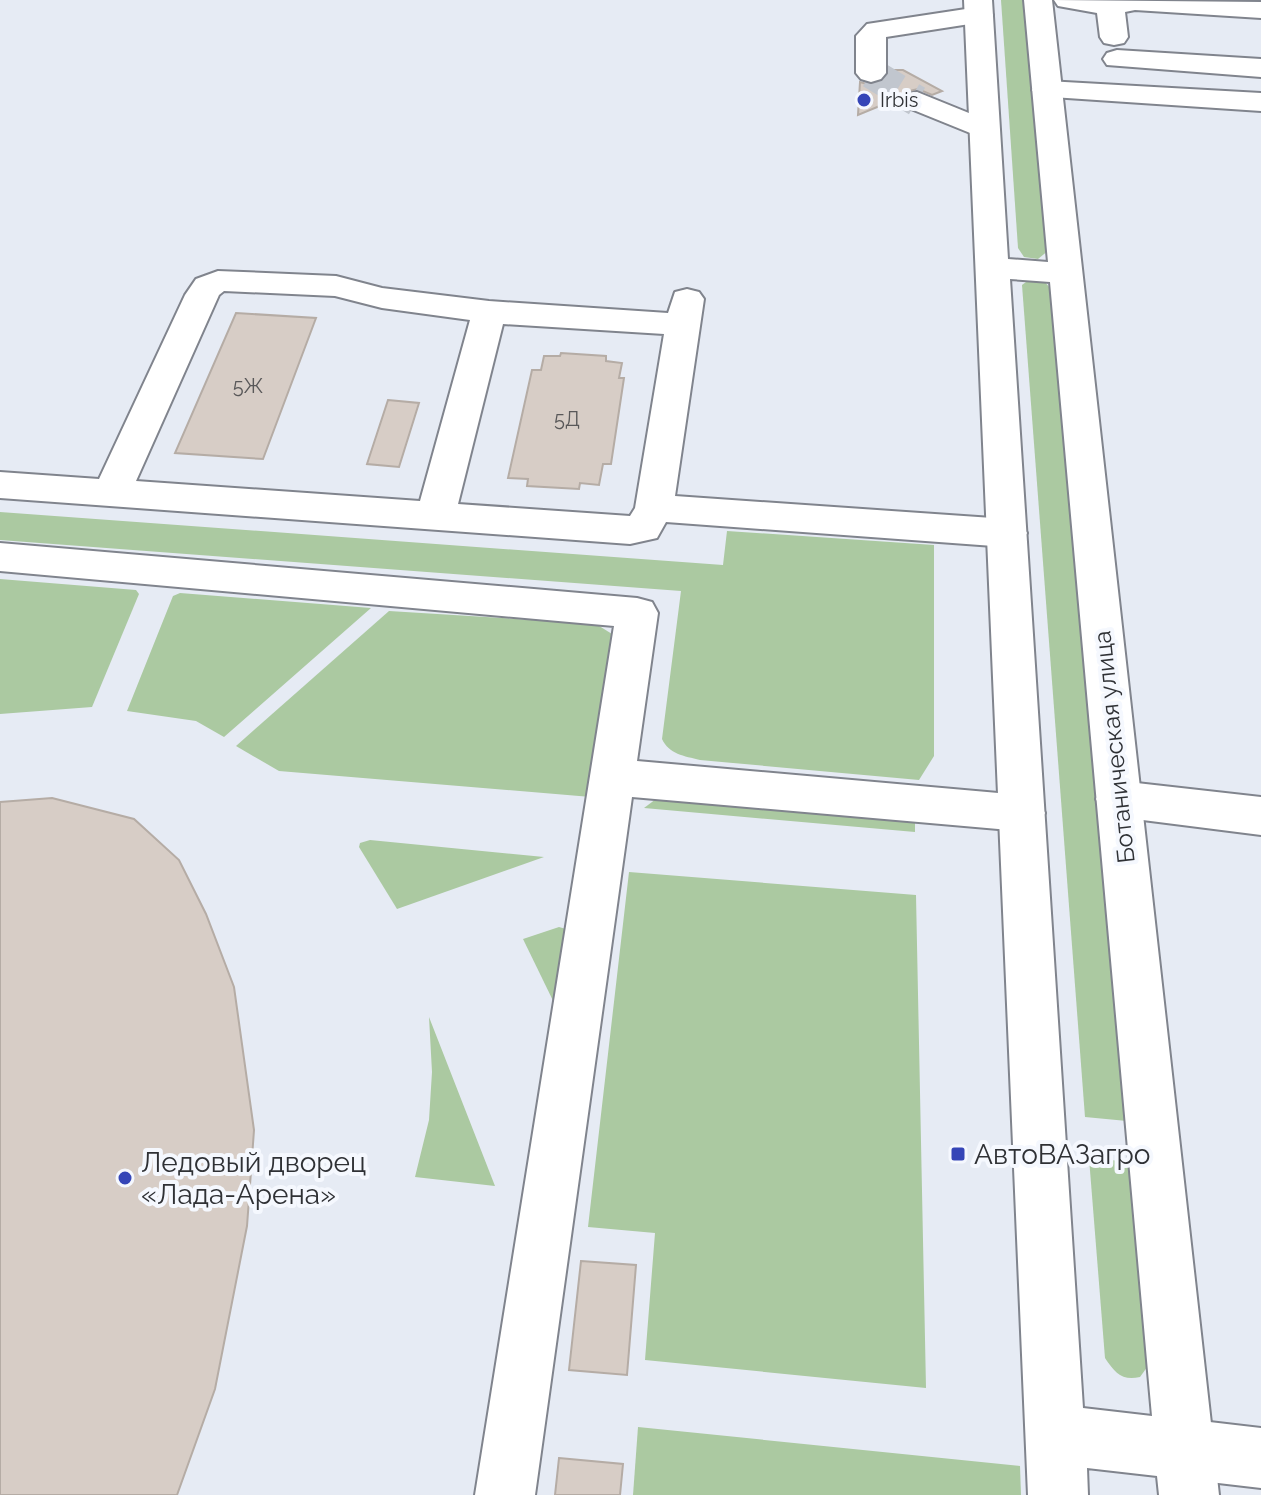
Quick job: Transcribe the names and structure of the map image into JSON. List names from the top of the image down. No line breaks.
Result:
{"streets":{"main road":["Ботаническая улица"]},"places":{"other":["Irbis","Ледовый дворец «Лада-Арена»"],"transit":["АвтоВАЗагро"]},"house_numbers":["5Ж","5Д"]}
